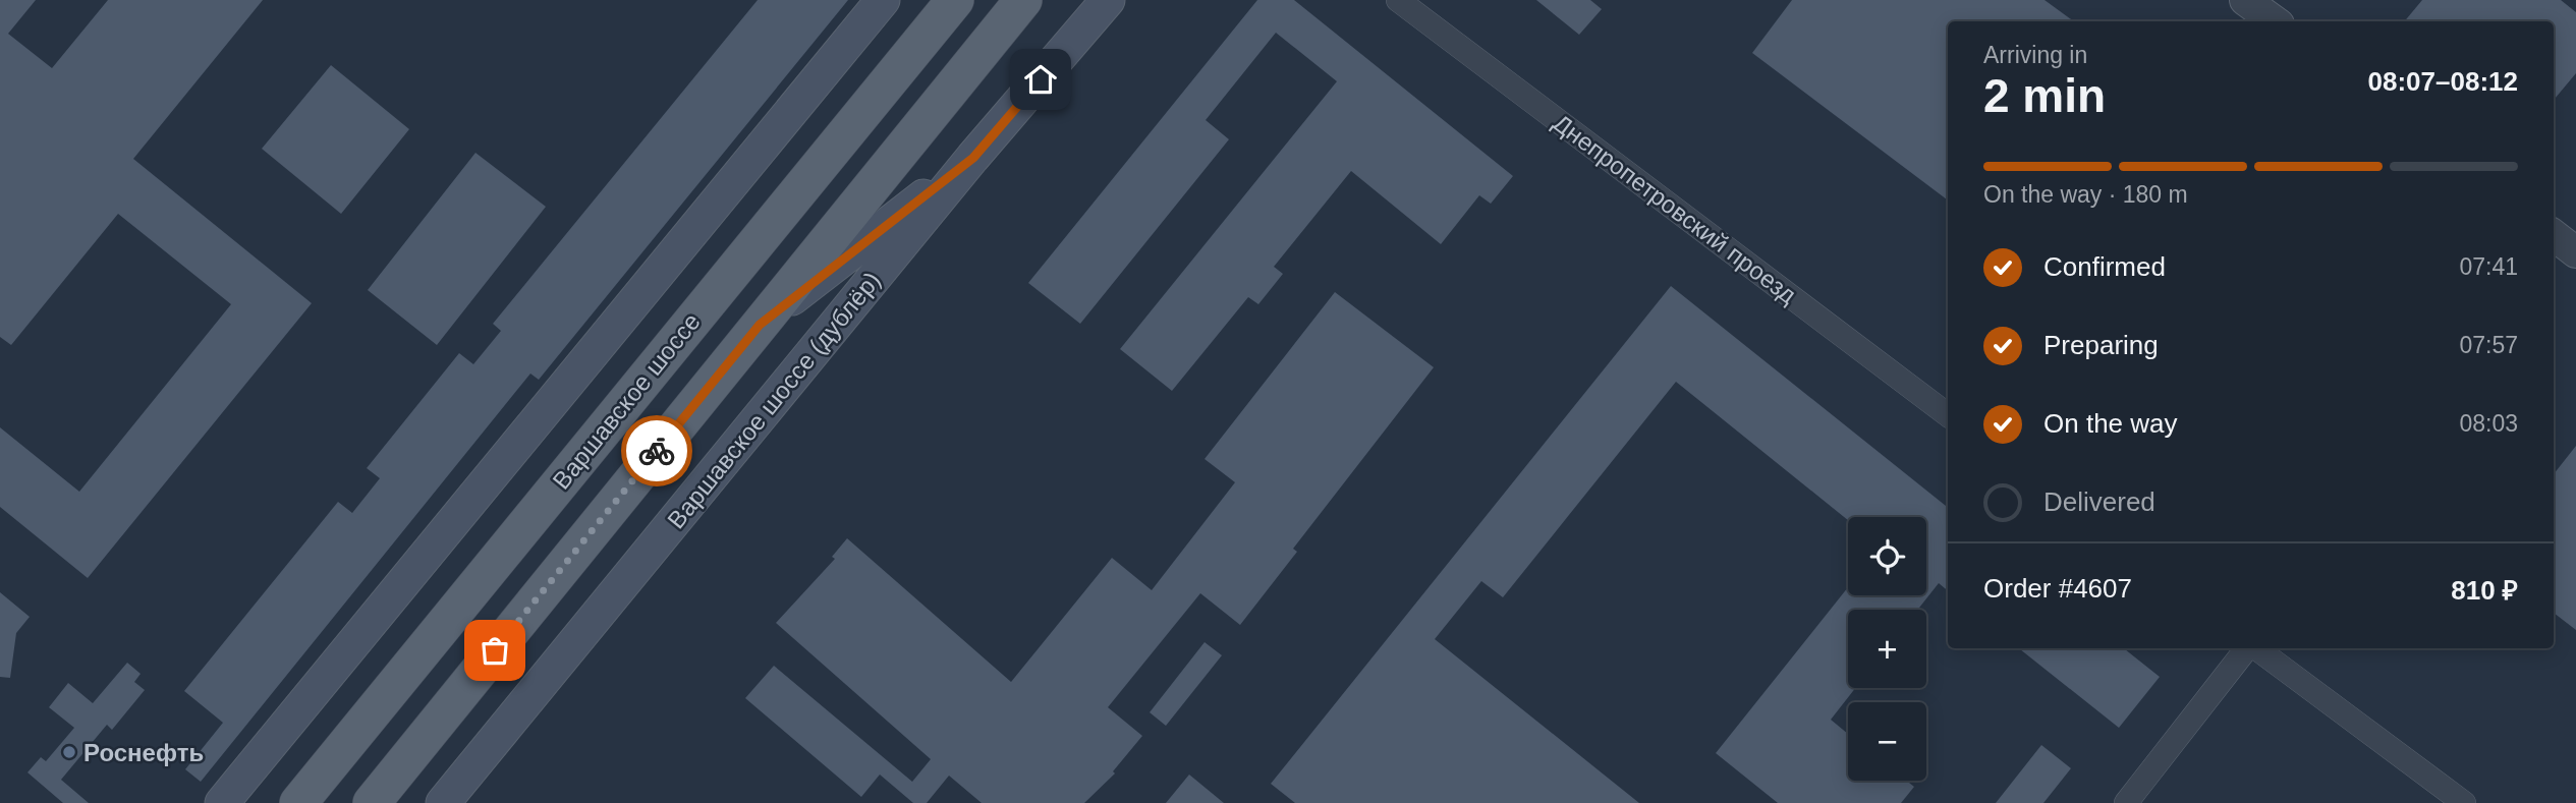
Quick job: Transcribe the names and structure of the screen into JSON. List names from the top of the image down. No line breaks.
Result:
{"streets":{"main road":["Варшавское шоссе (дублёр)","Варшавское шоссе"],"street":["Днепропетровский проезд"]},"places":["Роснефть"],"page":{"heading":["2 min","Arriving in","08:07–08:12"],"panel":["Order #4607","810 ₽"],"bar":"On the way · 180 m","list":[["Confirmed","07:41"],["Preparing","07:57"],["On the way","08:03"],"Delivered"],"map_buttons":["+","−"]}}
